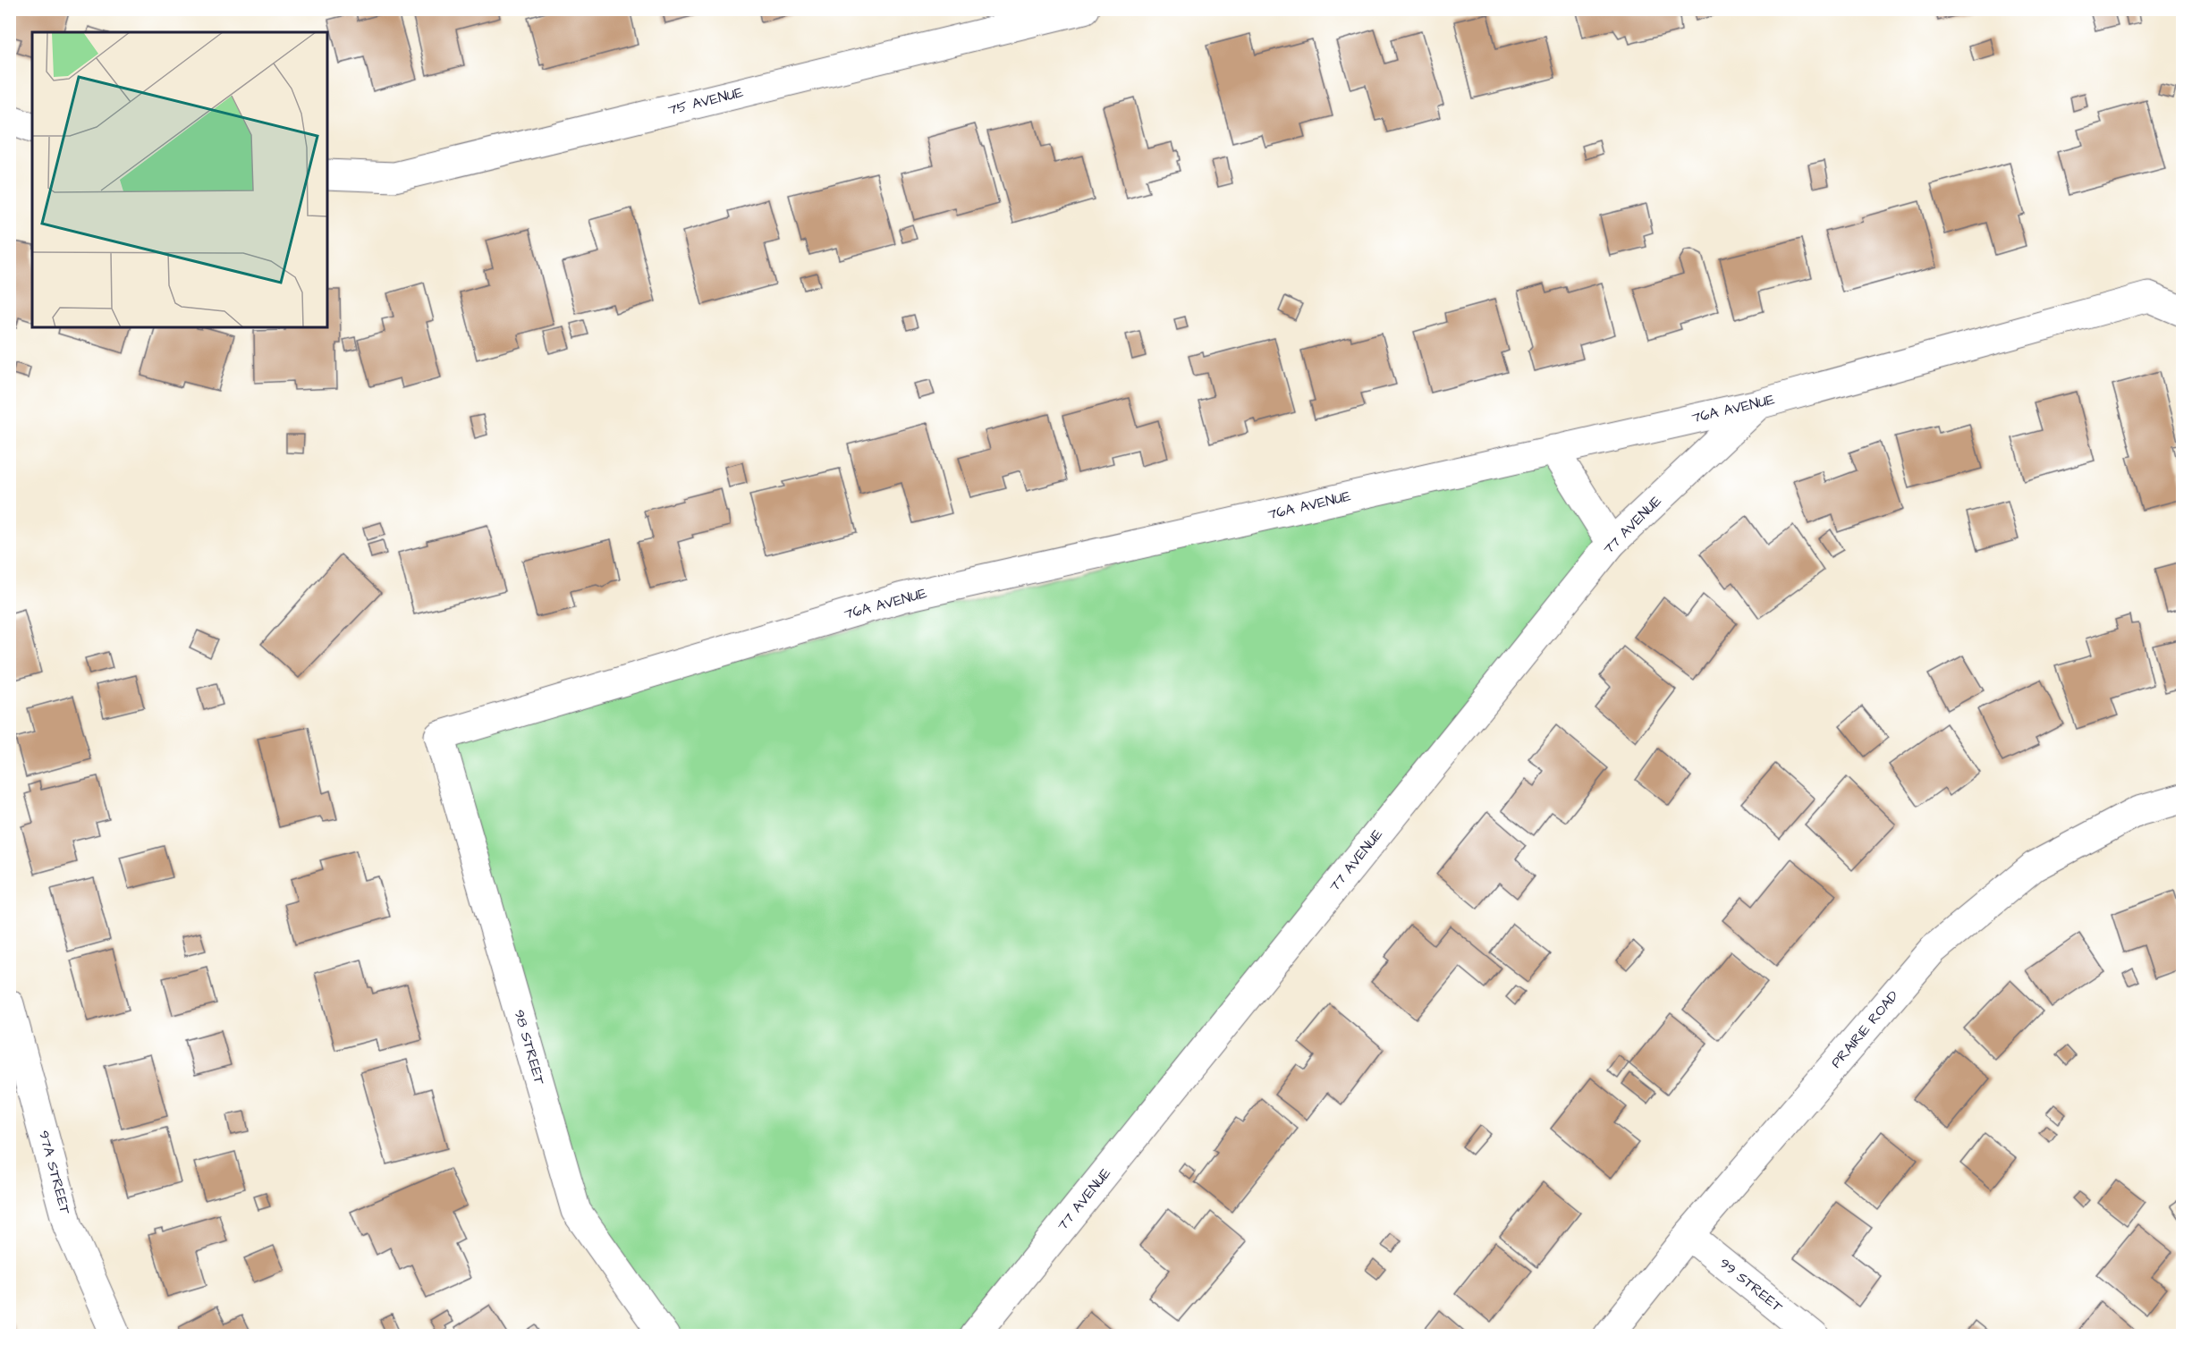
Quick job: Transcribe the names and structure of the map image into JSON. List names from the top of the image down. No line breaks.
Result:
{"streets":{"street":["75 AVENUE","76A AVENUE","77 AVENUE","PRAIRIE ROAD","98 STREET","97A STREET","99 STREET"]},"crossings":[["76A AVENUE","77 AVENUE"],["76A AVENUE","98 STREET"],["PRAIRIE ROAD","99 STREET"]]}
